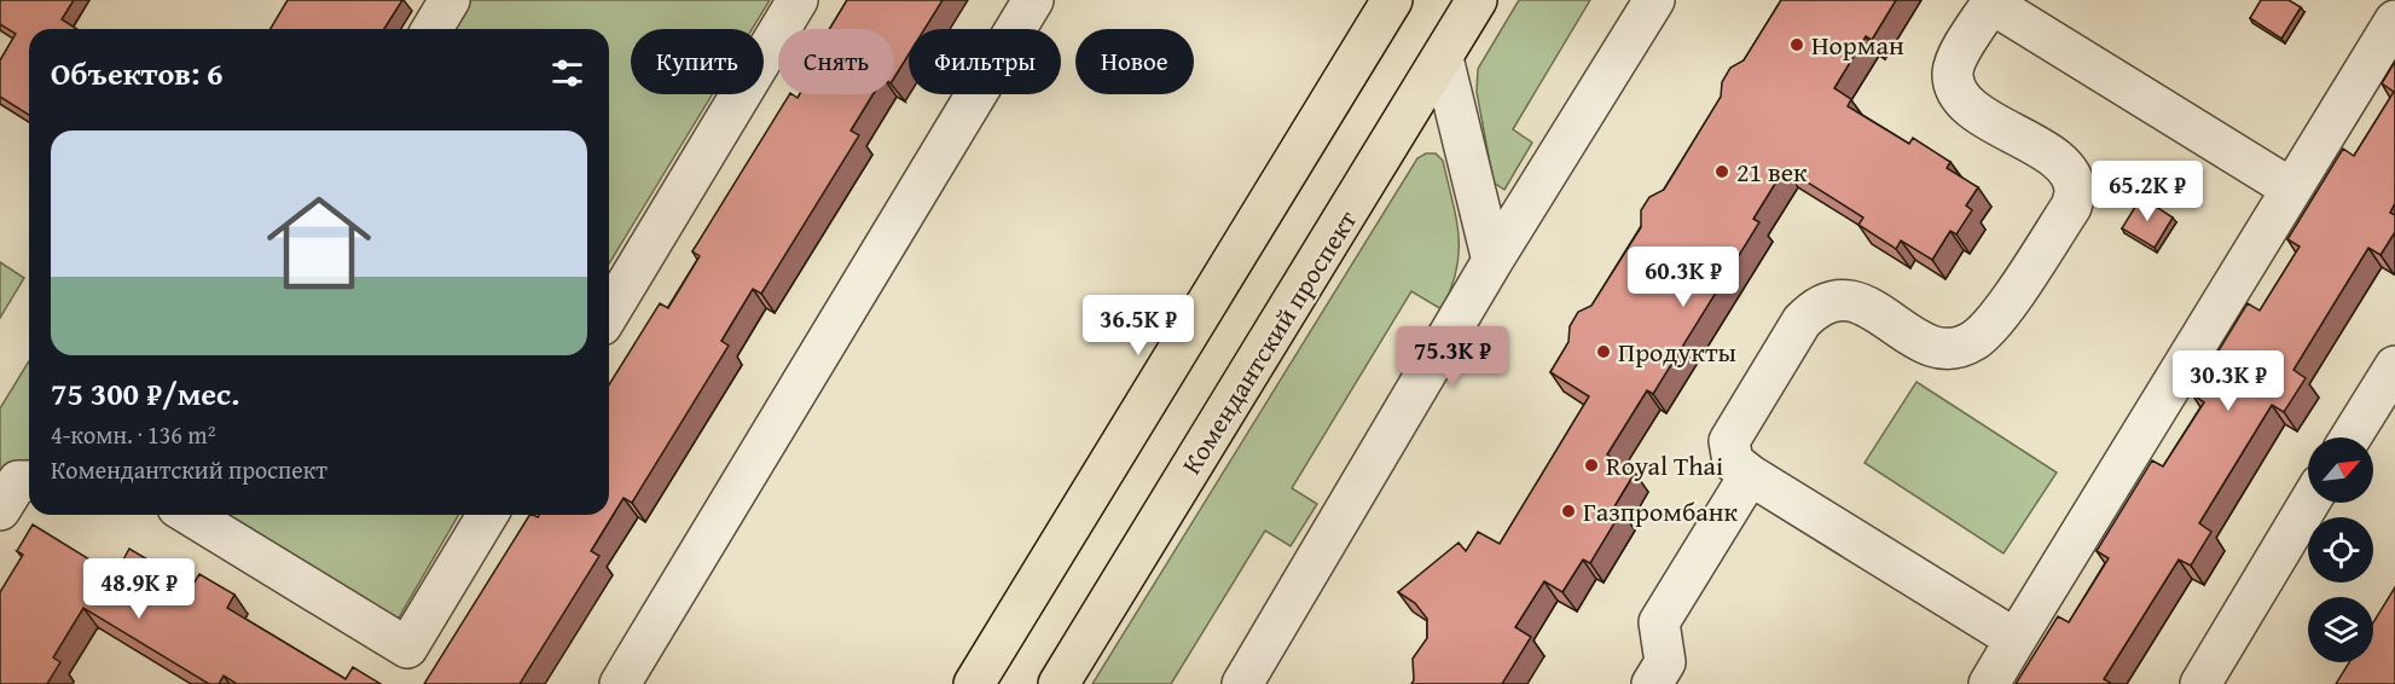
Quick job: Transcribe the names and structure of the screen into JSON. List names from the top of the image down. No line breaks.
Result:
{"streets":{"main road":["Комендантский проспект"]},"places":["Норман","21 век","Продукты","Royal Thai","Газпромбанк"],"north":"top right","page":{"chip":["Купить","Снять","Фильтры","Новое"],"heading":"Объектов: 6","list":[{"name":"75 300 ₽/мес.","note":"4-комн. · 136 m² · Комендантский проспект"}],"price":["65.2K ₽","60.3K ₽","36.5K ₽","75.3K ₽","30.3K ₽","48.9K ₽"]}}
